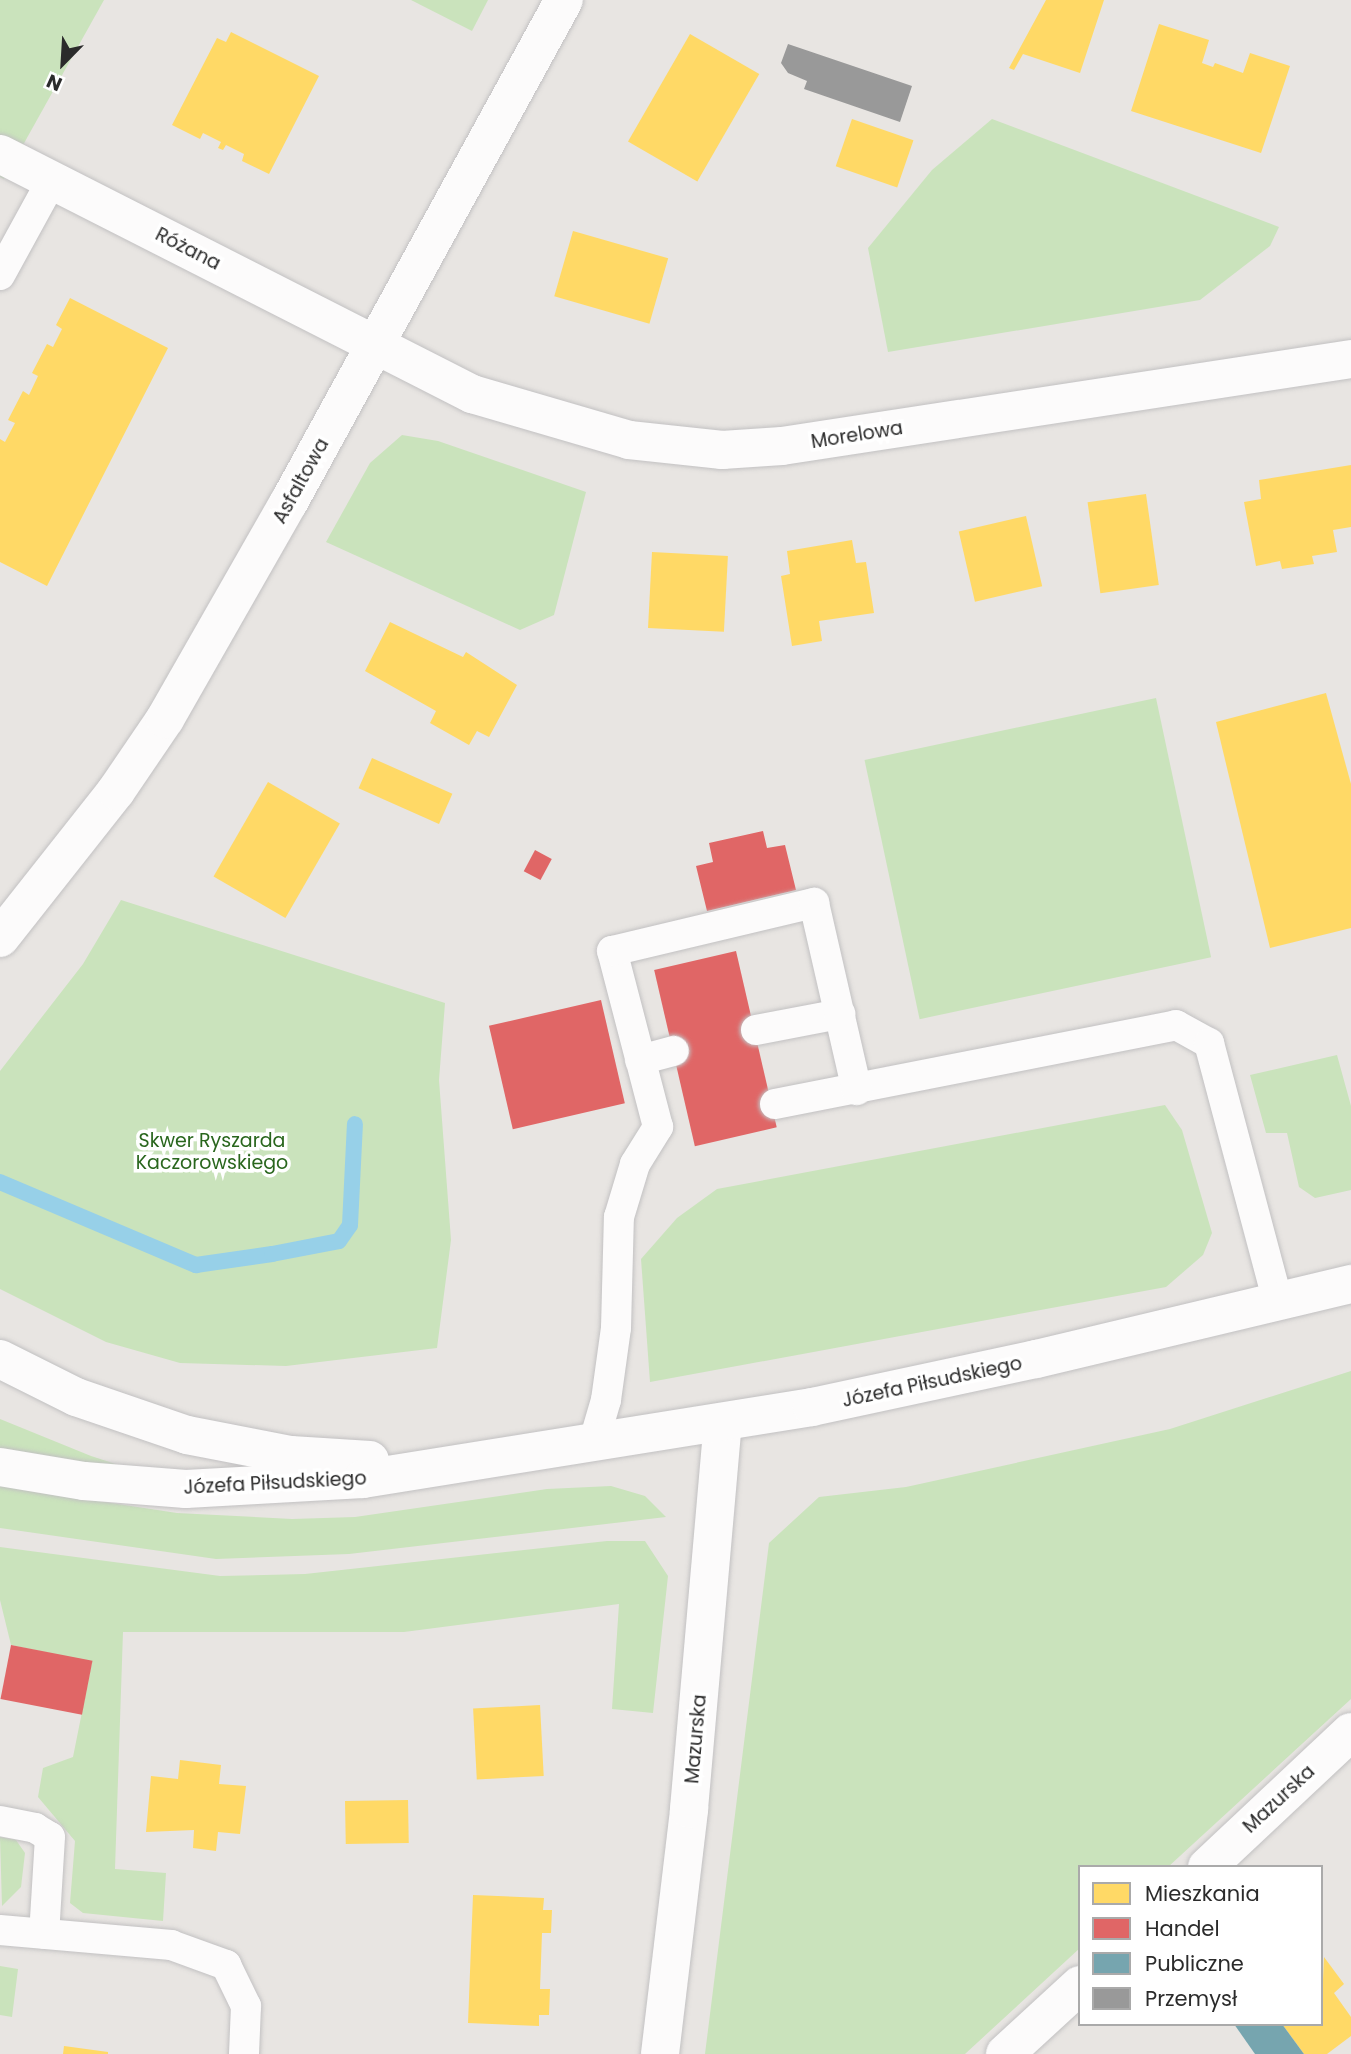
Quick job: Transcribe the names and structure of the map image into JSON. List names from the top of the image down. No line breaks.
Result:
{"streets":{"street":["Różana","Morelowa","Asfaltowa","Józefa Piłsudskiego","Mazurska"]},"crossings":[["Różana","Morelowa"],["Różana","Asfaltowa"],["Morelowa","Asfaltowa"],["Józefa Piłsudskiego","Mazurska"]],"parks":["Skwer Ryszarda Kaczorowskiego"],"legend":["Mieszkania","Handel","Publiczne","Przemysł"],"north":"bottom left"}
